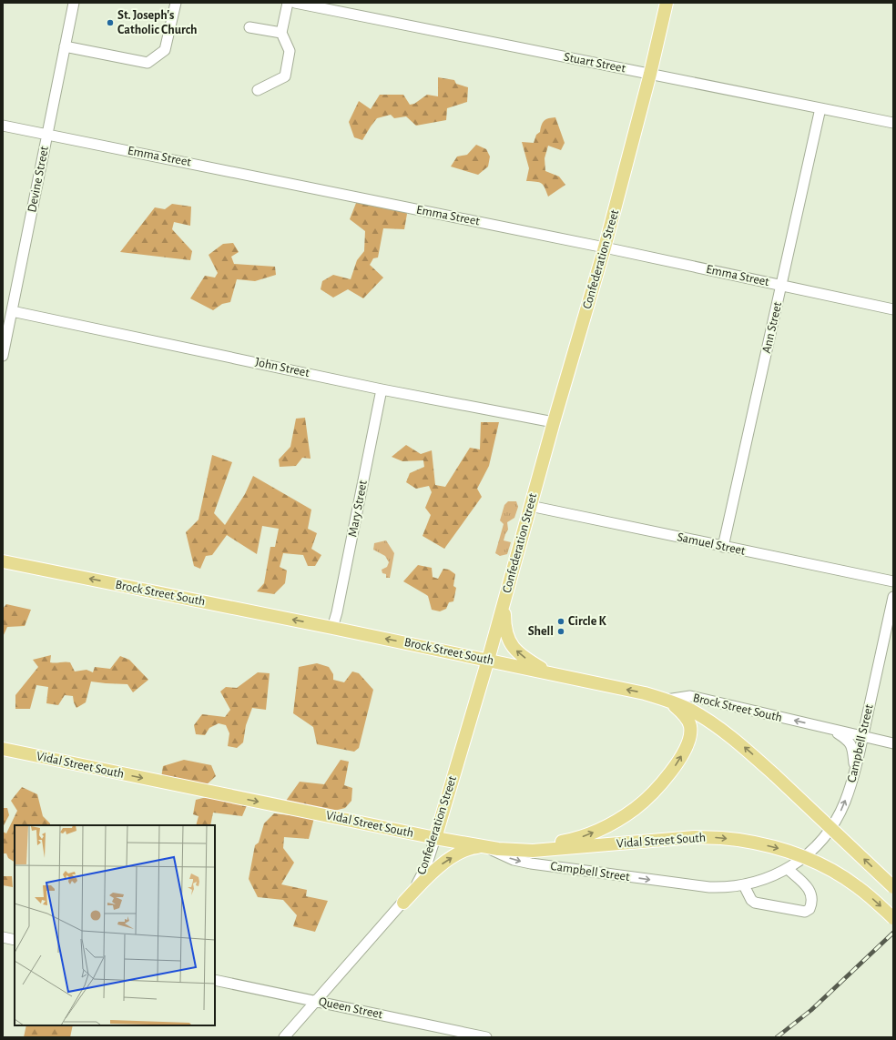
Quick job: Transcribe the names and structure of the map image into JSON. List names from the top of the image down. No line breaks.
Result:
{"streets":{"main road":["Confederation Street","Brock Street South","Vidal Street South"],"street":["Stuart Street","Emma Street","Devine Street","Ann Street","John Street","Mary Street","Samuel Street","Campbell Street","Queen Street"]},"crossings":[["Stuart Street","Confederation Street"],["Stuart Street","Ann Street"],["Emma Street","Devine Street"],["Emma Street","Confederation Street"],["Emma Street","Ann Street"],["Devine Street","John Street"],["Confederation Street","John Street"],["Confederation Street","Samuel Street"],["Confederation Street","Brock Street South"],["Confederation Street","Vidal Street South"],["Confederation Street","Queen Street"],["Ann Street","Samuel Street"],["John Street","Mary Street"],["Mary Street","Brock Street South"],["Brock Street South","Campbell Street"],["Campbell Street","Vidal Street South"]],"one_way":["Brock Street South","Campbell Street","Vidal Street South"],"places":["St. Joseph's Catholic Church","Circle K","Shell"]}
